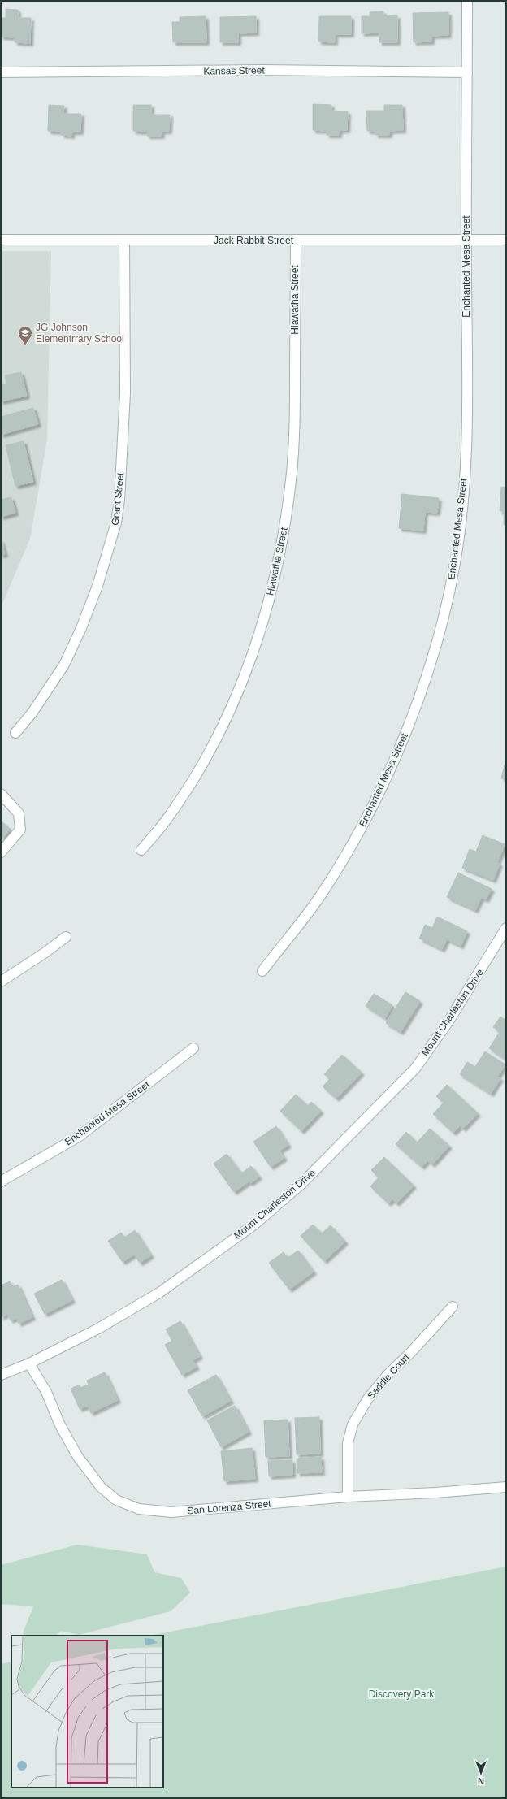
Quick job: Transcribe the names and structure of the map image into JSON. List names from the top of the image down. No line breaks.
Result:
{"streets":{"street":["Kansas Street","Jack Rabbit Street","Enchanted Mesa Street","Hiawatha Street","Grant Street","Mount Charleston Drive","Saddle Court","San Lorenza Street"]},"crossings":[["Kansas Street","Enchanted Mesa Street"],["Jack Rabbit Street","Enchanted Mesa Street"],["Jack Rabbit Street","Hiawatha Street"],["Jack Rabbit Street","Grant Street"],["Mount Charleston Drive","San Lorenza Street"],["Saddle Court","San Lorenza Street"]],"parks":["Discovery Park"],"places":{"school or university":["JG Johnson Elementrrary School"]},"north":"bottom"}
